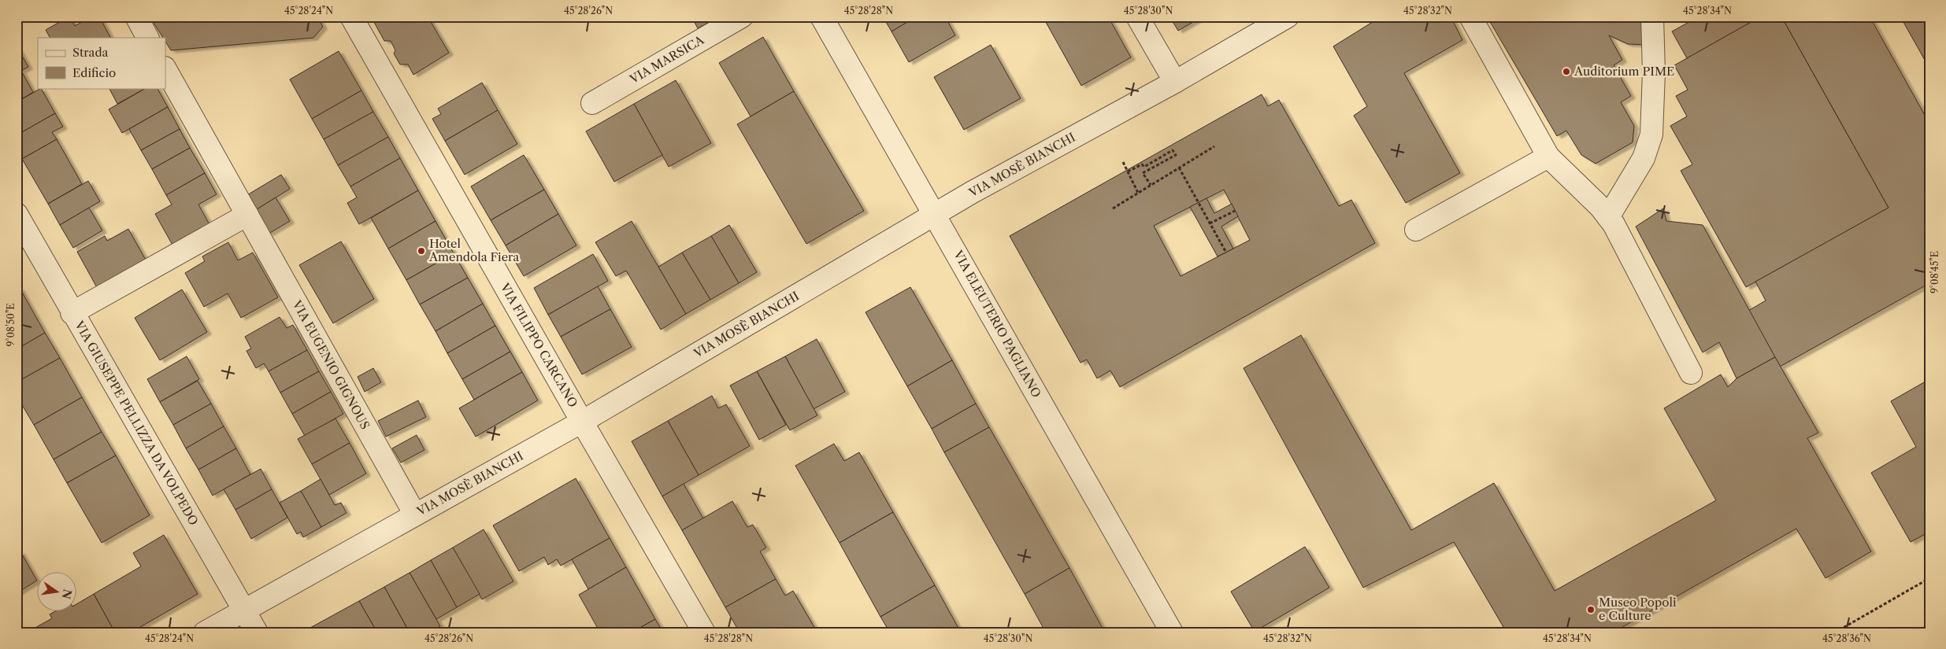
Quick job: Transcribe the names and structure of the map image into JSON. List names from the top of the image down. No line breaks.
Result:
{"streets":{"street":["VIA MARSICA","VIA MOSÈ BIANCHI","VIA ELEUTERIO PAGLIANO","VIA FILIPPO CARCANO","VIA EUGENIO GIGNOUS","VIA GIUSEPPE PELLIZZA DA VOLPEDO"]},"crossings":[["VIA MOSÈ BIANCHI","VIA ELEUTERIO PAGLIANO"],["VIA MOSÈ BIANCHI","VIA FILIPPO CARCANO"],["VIA MOSÈ BIANCHI","VIA EUGENIO GIGNOUS"],["VIA MOSÈ BIANCHI","VIA GIUSEPPE PELLIZZA DA VOLPEDO"]],"places":["Auditorium PIME","Hotel Amendola Fiera","Museo Popoli e Culture"],"legend":["Strada","Edificio"],"north":"right","coordinates":["45°28'24\"N","45°28'26\"N","45°28'28\"N","45°28'30\"N","45°28'32\"N","45°28'34\"N","9°08'45\"E","9°08'50\"E","45°28'36\"N"]}
